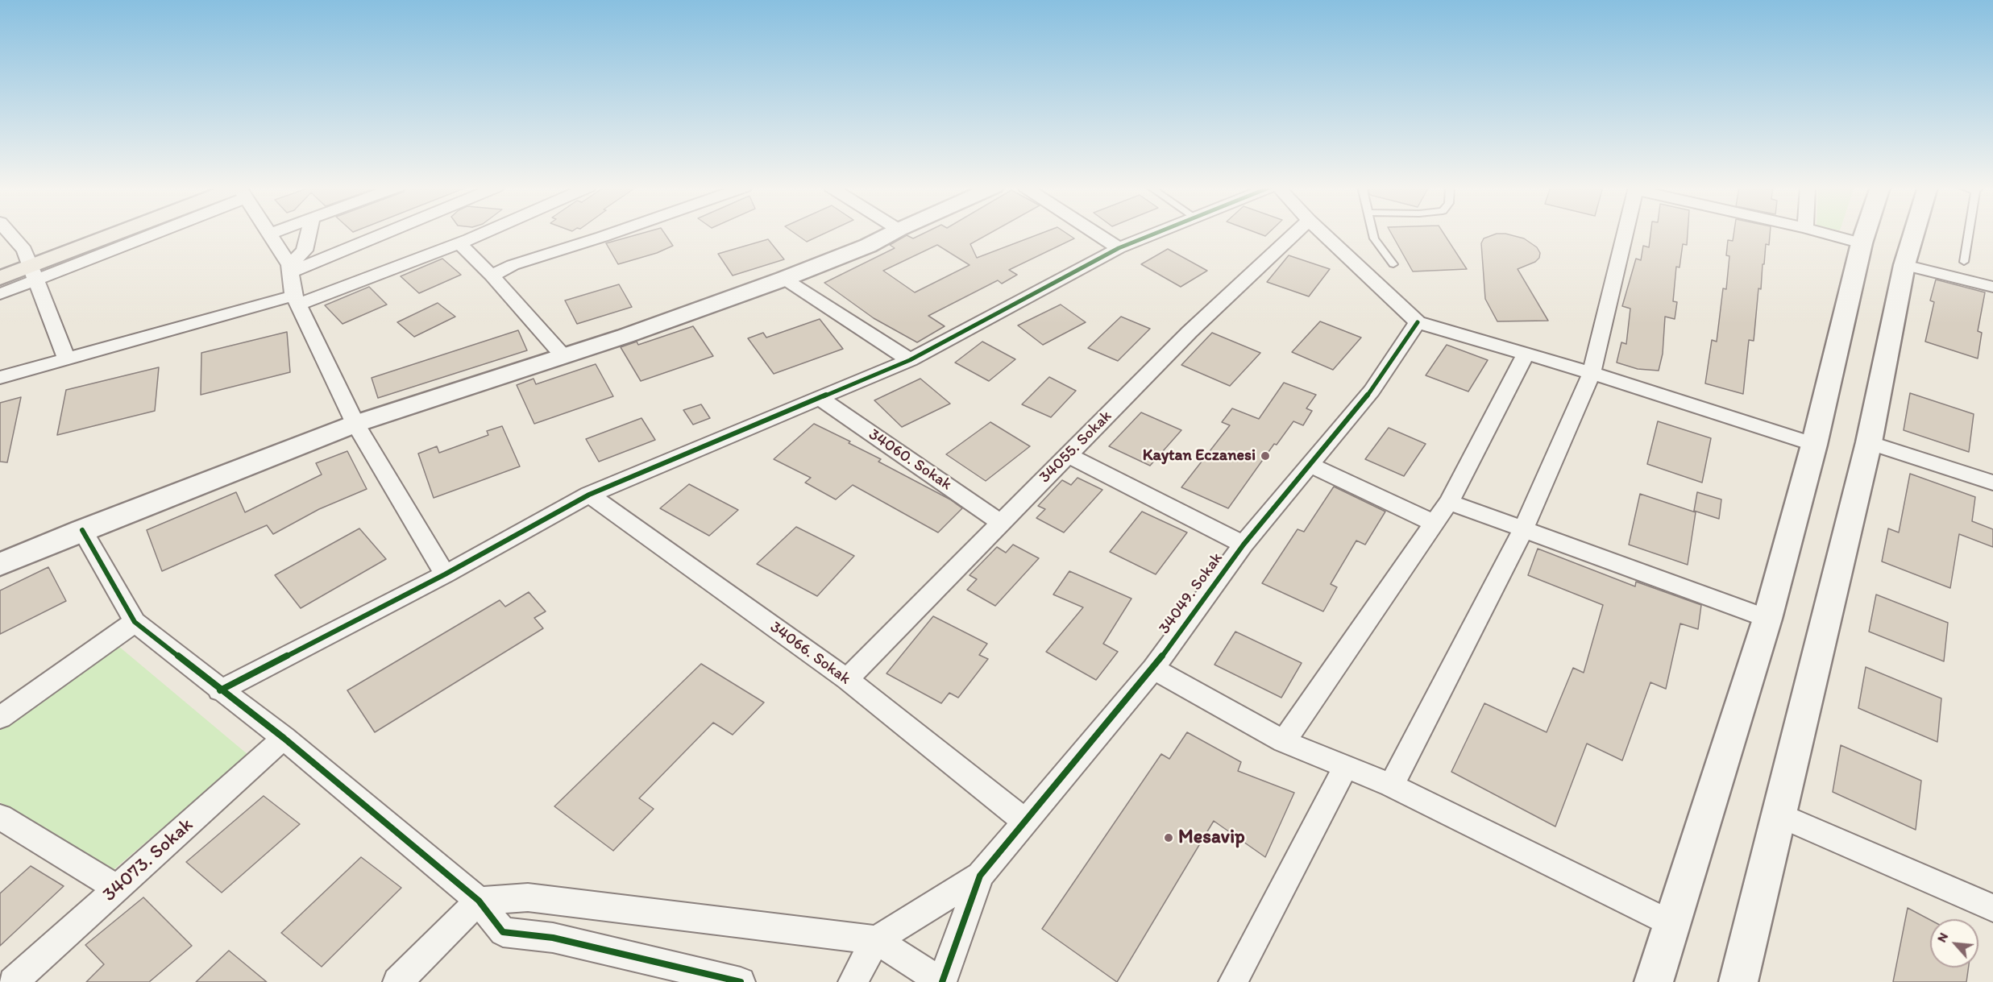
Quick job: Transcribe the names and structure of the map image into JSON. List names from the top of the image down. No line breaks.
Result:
{"streets":{"street":["34055. Sokak","34060. Sokak","34049. Sokak","34066. Sokak","34073. Sokak"]},"crossings":[["34055. Sokak","34060. Sokak"],["34055. Sokak","34066. Sokak"],["34049. Sokak","34066. Sokak"]],"places":["Kaytan Eczanesi","Mesavip"],"north":"top left"}
